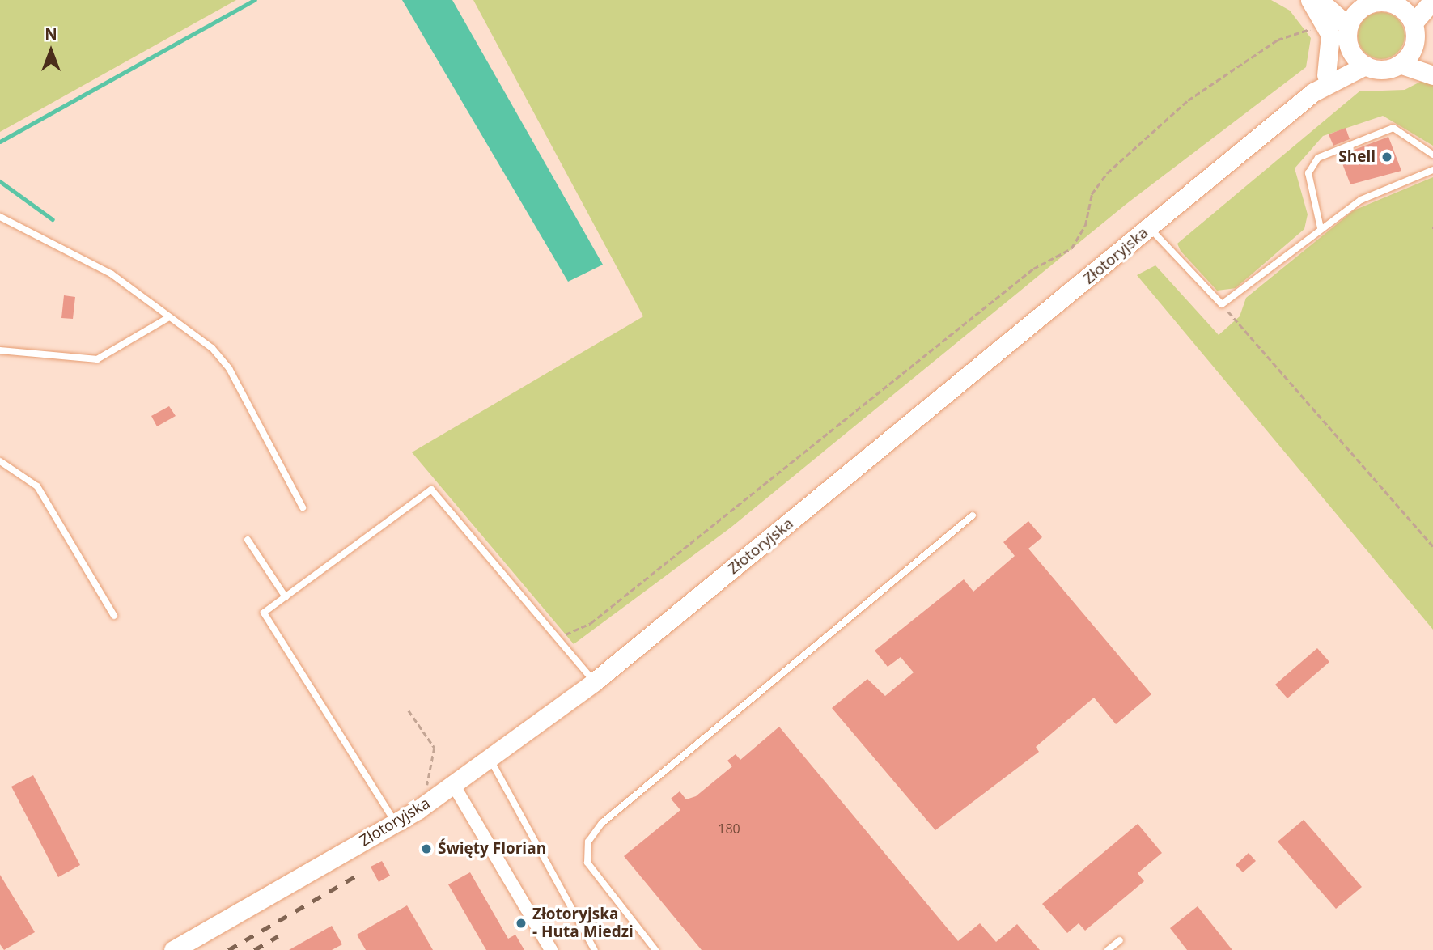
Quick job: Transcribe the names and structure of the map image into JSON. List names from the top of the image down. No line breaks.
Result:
{"streets":{"main road":["Złotoryjska"]},"places":["Shell","Święty Florian","Złotoryjska - Huta Miedzi"],"house_numbers":["180"],"north":"top"}
